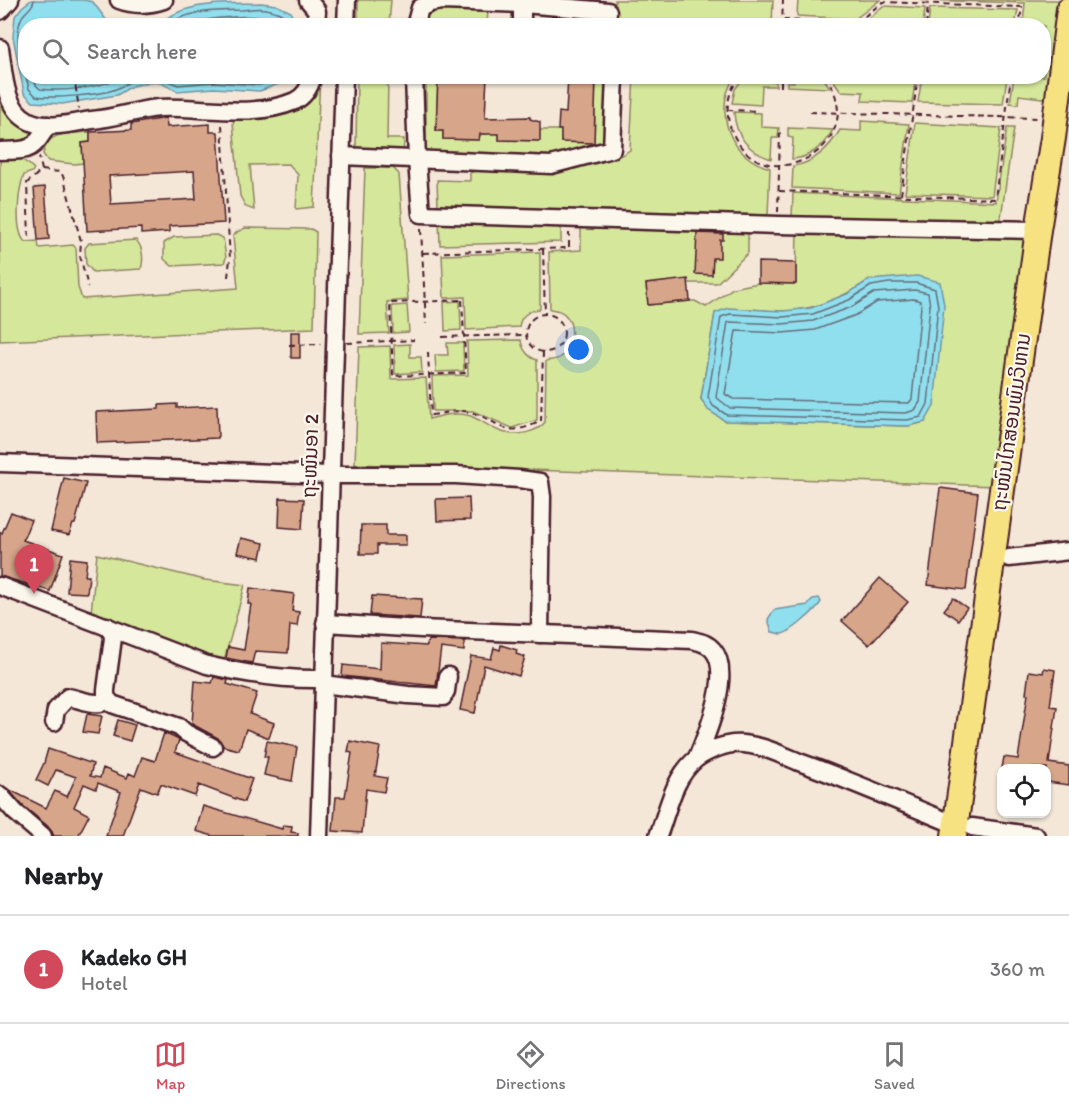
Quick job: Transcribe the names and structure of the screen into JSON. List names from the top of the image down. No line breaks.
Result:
{"streets":{"highway":["ຖະໜົນໄກສອນພົມວິຫານ"],"street":["ຖະໜົນອາ 2"]},"page":{"search":"Search here","pins":"1","heading":"Nearby","list":[{"mark":"1","name":"Kadeko GH","note":"Hotel","value":"360 m"}],"nav":["Map","Directions","Saved"]}}
